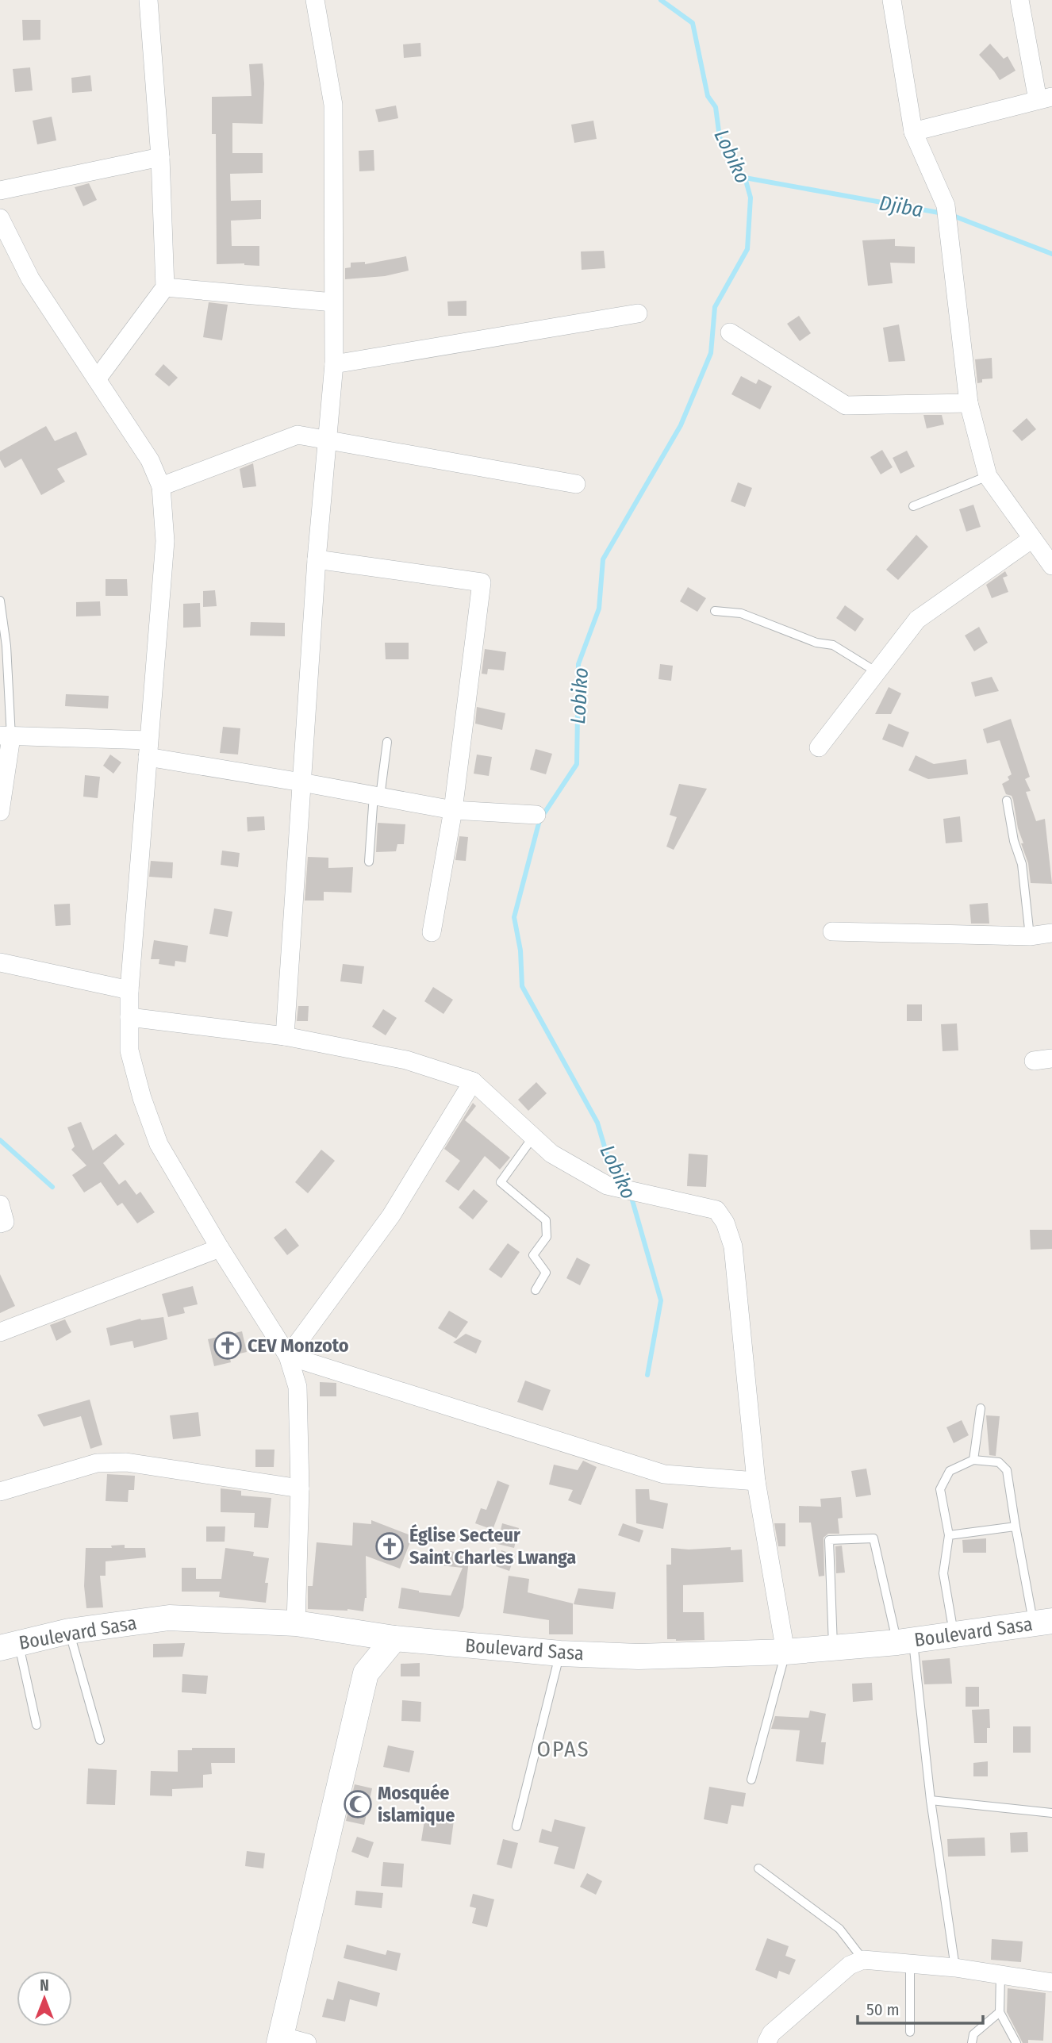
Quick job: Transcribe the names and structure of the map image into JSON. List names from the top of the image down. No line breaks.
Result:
{"streets":{"street":["Boulevard Sasa"]},"districts":["OPAS"],"water":["Lobiko","Djiba"],"places":{"church":["CEV Monzoto","Église Secteur Saint Charles Lwanga"],"mosque":["Mosquée islamique"]},"scale_bar":"50 m","north":"top"}
